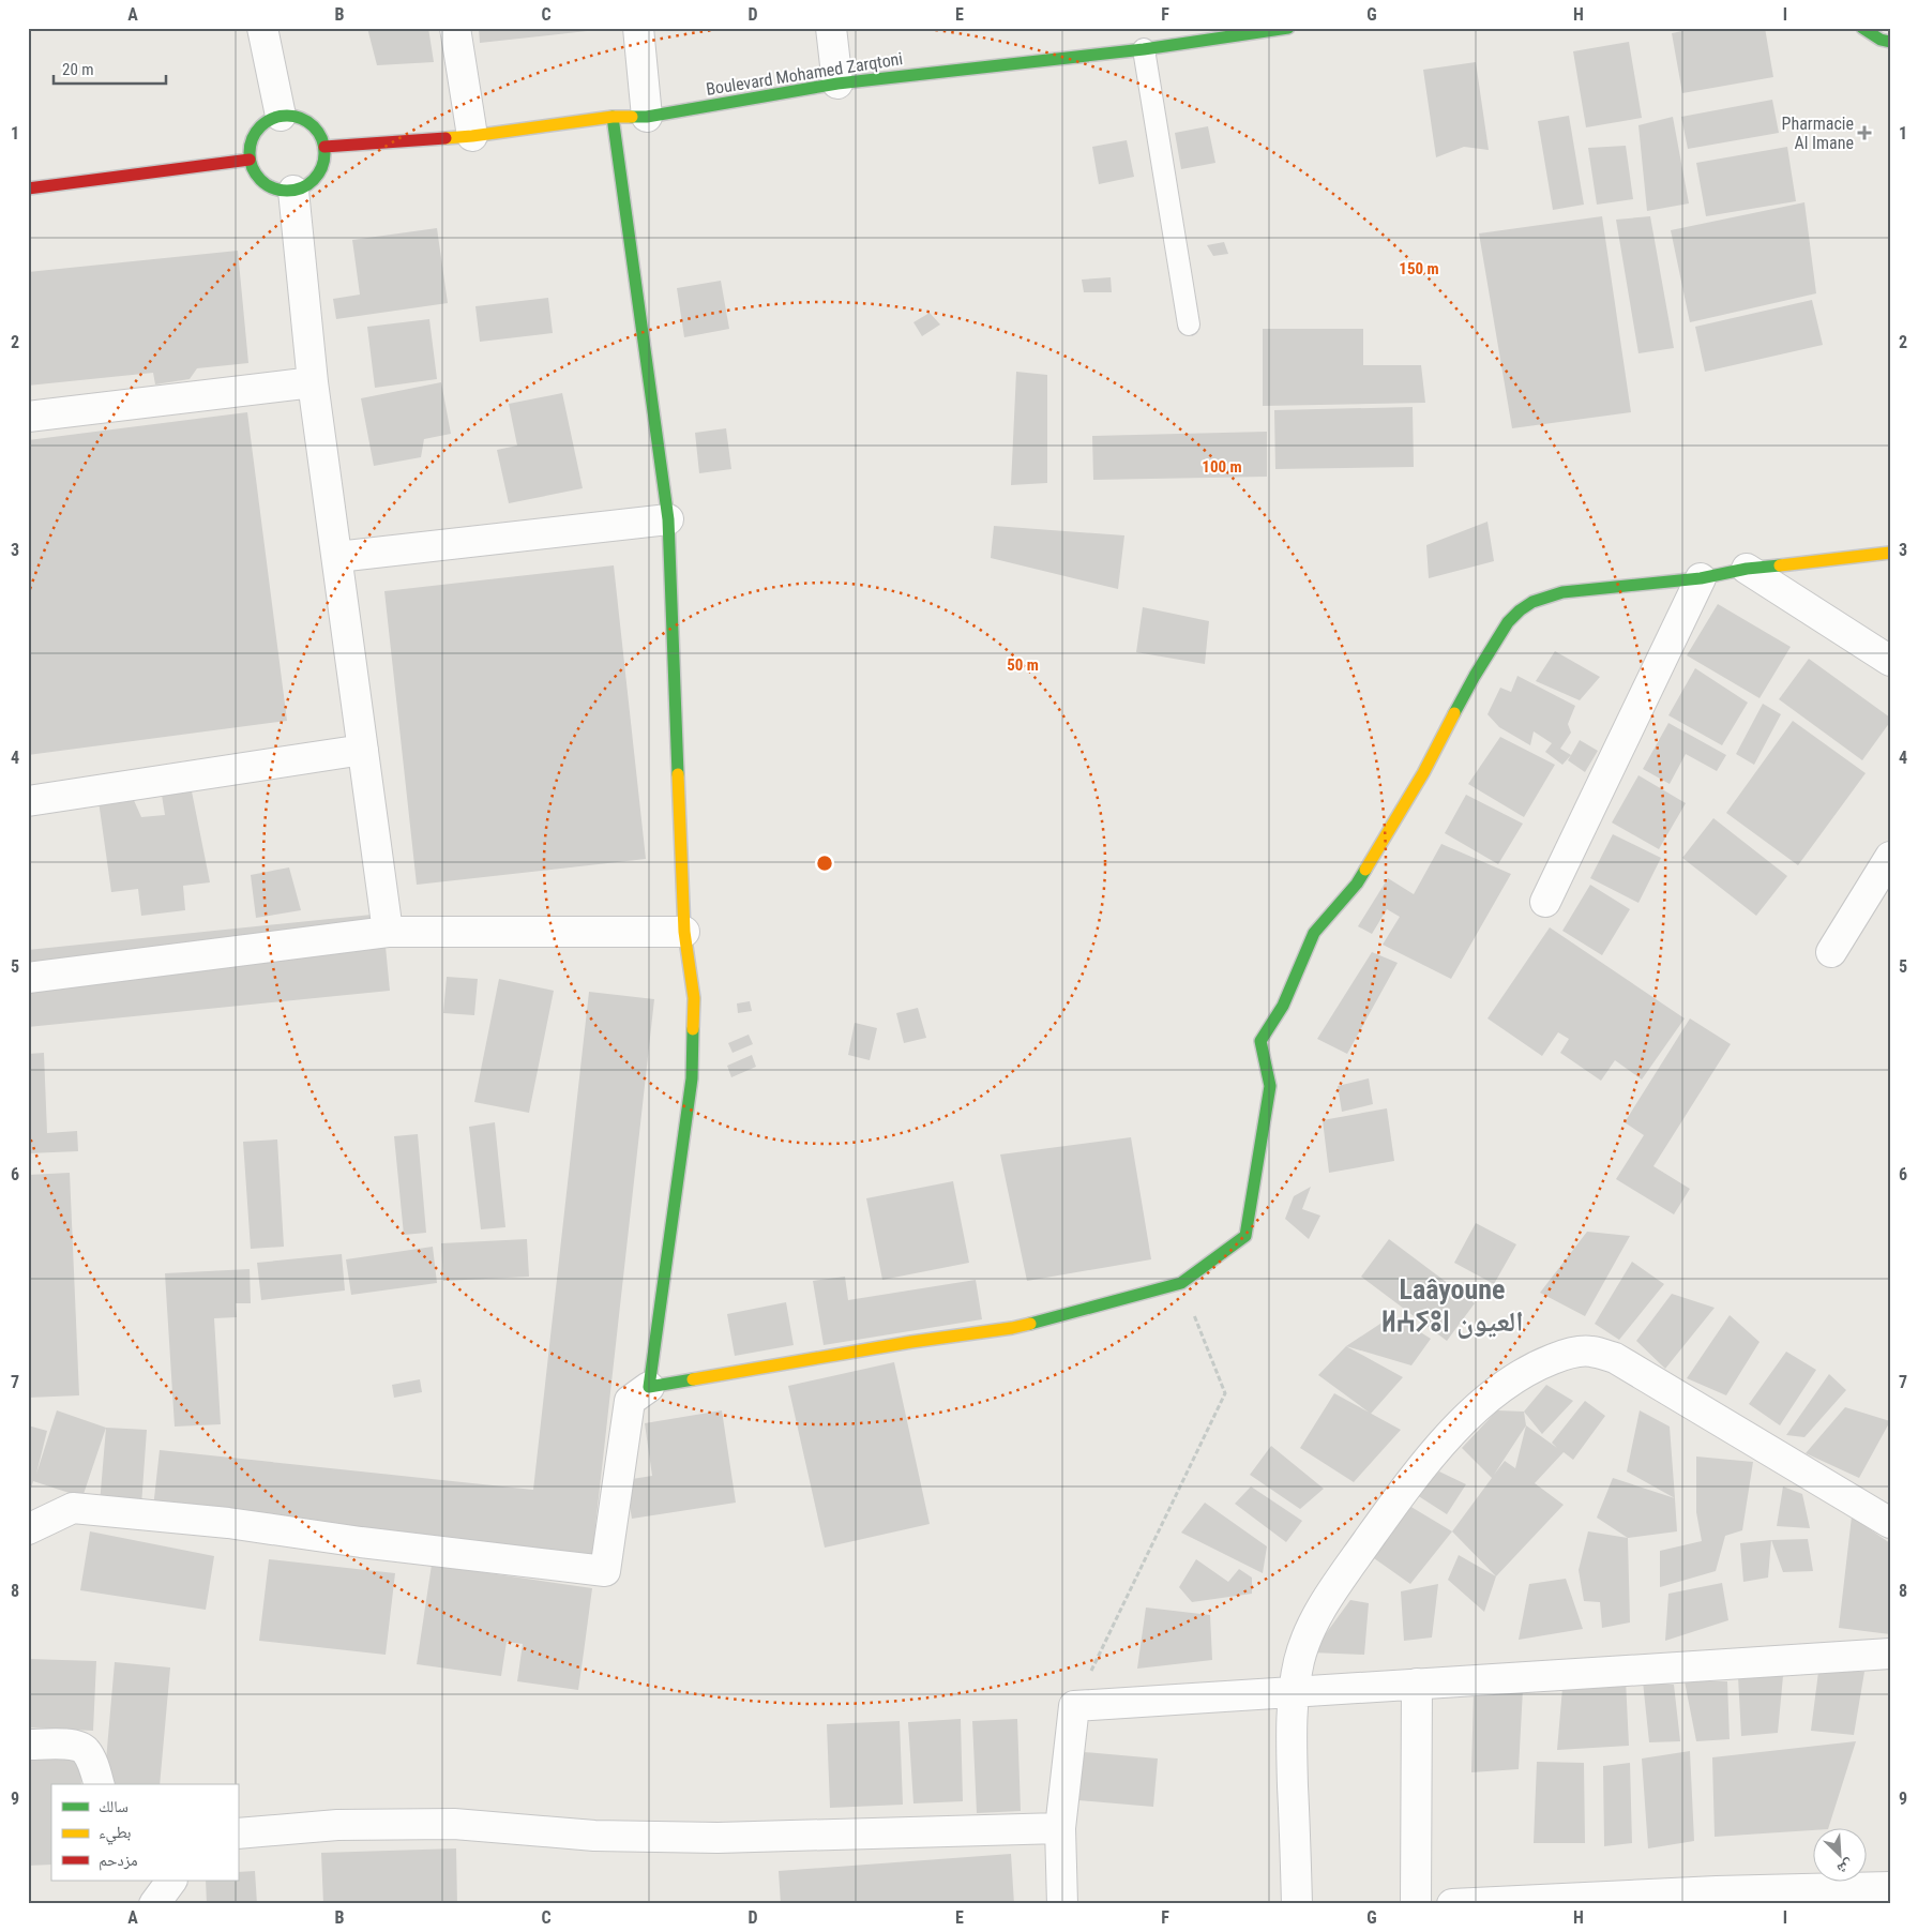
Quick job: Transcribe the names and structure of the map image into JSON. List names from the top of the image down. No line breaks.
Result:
{"streets":{"street":["Boulevard Mohamed Zarqtoni"]},"districts":["Laâyoune ⵍⵄⵢⵓⵏ العيون"],"places":{"health":["Pharmacie Al Imane"]},"legend":["سالك","بطيء","مزدحم"],"scale_bar":"20 m","north":"bottom right","grid":{"columns":["A","B","C","D","E","F","G","H","I"],"rows":["1","2","3","4","5","6","7","8","9"]},"rings":["150 m","100 m","50 m"]}
